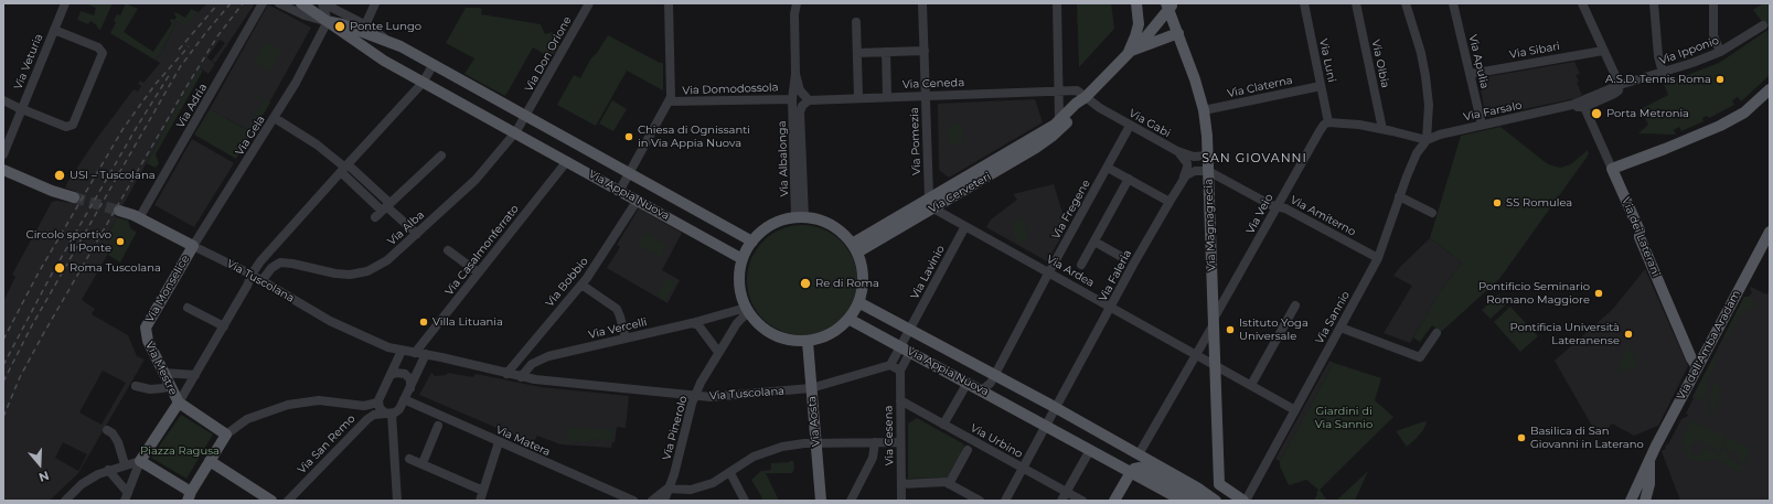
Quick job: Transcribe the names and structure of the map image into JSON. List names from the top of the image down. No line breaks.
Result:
{"streets":{"main road":["Via Cerveteri","Via Appia Nuova","Via Magnagrecia","Via dei Laterani","Via Tuscolana","Via Monselice","Via dell'Amba Aradam","Via Mestre","Via Aosta"],"street":["Via Sibari","Via Ipponio","Via Don Orione","Via Luni","Via Veturia","Via Apulia","Via Olbia","Via Ceneda","Via Claterna","Via Domodossola","Via Adria","Via Farsalo","Via Gabi","Via Gela","Via Pomezia","Via Albalonga","Via Fregene","Via Veio","Via Amiterno","Via Alba","Via Casalmonferrato","Via Ardea","Via Lavinio","Via Faleria","Via Bobbio","Via Sannio","Via Vercelli","Via Pinerolo","Via Cesena","Via Matera","Via Urbino","Via San Remo"]},"crossings":[["Via Sibari","Via Apulia"],["Via Ipponio","Via Farsalo"],["Via Don Orione","Via Appia Nuova"],["Via Luni","Via Claterna"],["Via Luni","Via Veio"],["Via Apulia","Via Farsalo"],["Via Ceneda","Via Gabi"],["Via Ceneda","Via Pomezia"],["Via Ceneda","Via Albalonga"],["Via Ceneda","Via Cerveteri"],["Via Claterna","Via Magnagrecia"],["Via Domodossola","Via Albalonga"],["Via Adria","Via Tuscolana"],["Via Farsalo","Via dei Laterani"],["Via Farsalo","Via Sannio"],["Via Gabi","Via Cerveteri"],["Via Gabi","Via Fregene"],["Via Gabi","Via Magnagrecia"],["Via Gela","Via Appia Nuova"],["Via Gela","Via Tuscolana"],["Via Gela","Via Monselice"],["Via Pomezia","Via Cerveteri"],["Via Pomezia","Via Ardea"],["Via Albalonga","Via Cerveteri"],["Via Albalonga","Via Appia Nuova"],["Via Albalonga","Via Vercelli"],["Via Albalonga","Via Aosta"],["Via Albalonga","Via Pinerolo"],["Via Cerveteri","Via Appia Nuova"],["Via Cerveteri","Via Ardea"],["Via Cerveteri","Via Vercelli"],["Via Cerveteri","Via Aosta"],["Via Cerveteri","Via Pinerolo"],["Via Appia Nuova","Via Fregene"],["Via Appia Nuova","Via Alba"],["Via Appia Nuova","Via Casalmonferrato"],["Via Appia Nuova","Via Lavinio"],["Via Appia Nuova","Via Faleria"],["Via Appia Nuova","Via Bobbio"],["Via Appia Nuova","Via Vercelli"],["Via Appia Nuova","Via Aosta"],["Via Appia Nuova","Via Pinerolo"],["Via Fregene","Via Ardea"],["Via Veio","Via Amiterno"],["Via Veio","Via Magnagrecia"],["Via Veio","Via Ardea"],["Via Amiterno","Via Magnagrecia"],["Via Amiterno","Via Sannio"],["Via Magnagrecia","Via Ardea"],["Via dei Laterani","Via dell'Amba Aradam"],["Via Casalmonferrato","Via Tuscolana"],["Via Ardea","Via Lavinio"],["Via Ardea","Via Faleria"],["Via Ardea","Via Sannio"],["Via Tuscolana","Via Bobbio"],["Via Tuscolana","Via Monselice"],["Via Tuscolana","Via Vercelli"],["Via Tuscolana","Via Aosta"],["Via Tuscolana","Via Pinerolo"],["Via Monselice","Via Mestre"],["Via Vercelli","Via Aosta"],["Via Vercelli","Via Pinerolo"],["Via Aosta","Via Pinerolo"],["Via Cesena","Via Urbino"]],"districts":["SAN GIOVANNI"],"parks":["Giardini di Via Sannio","Piazza Ragusa"],"places":["Ponte Lungo","A.S.D. Tennis Roma","Porta Metronia","Chiesa di Ognissanti in Via Appia Nuova","USI – Tuscolana","SS Romulea","Circolo sportivo Il Ponte","Roma Tuscolana","Re di Roma","Pontificio Seminario Romano Maggiore","Villa Lituania","Istituto Yoga Universale","Pontificia Università Lateranense","Basilica di San Giovanni in Laterano"],"north":"bottom"}
